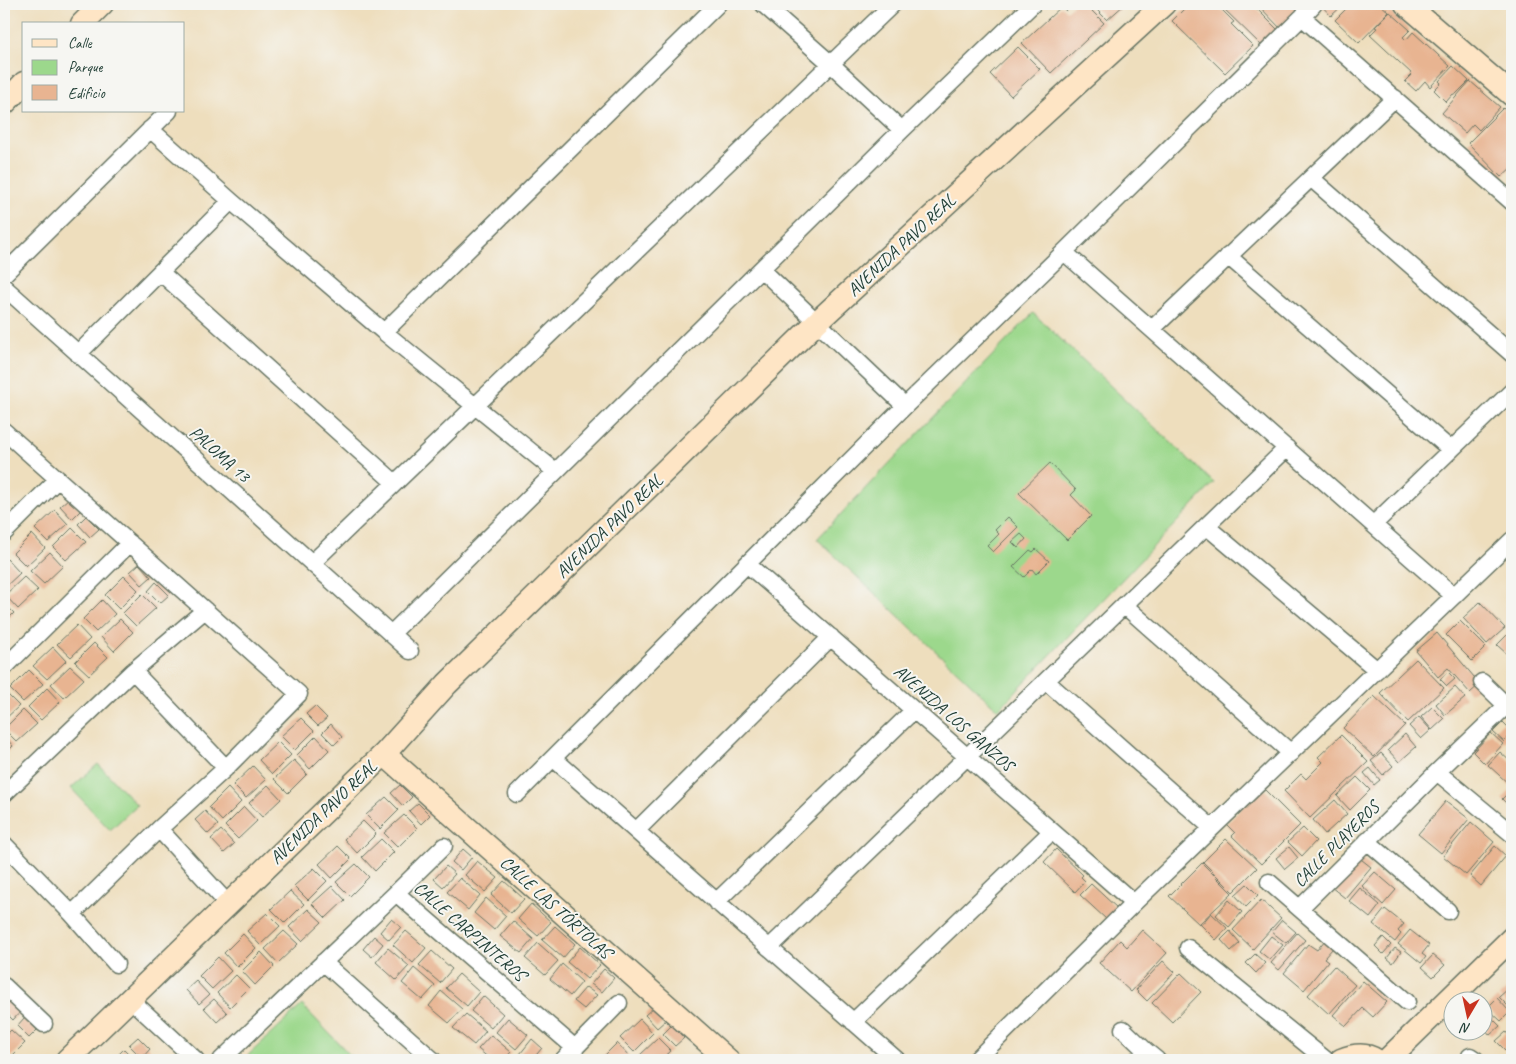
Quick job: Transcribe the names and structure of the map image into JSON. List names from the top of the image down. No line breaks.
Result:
{"streets":{"street":["AVENIDA PAVO REAL","PALOMA 13","AVENIDA LOS GANZOS","CALLE PLAYEROS","CALLE LAS TÓRTOLAS","CALLE CARPINTEROS"]},"crossings":[["AVENIDA PAVO REAL","CALLE LAS TÓRTOLAS"]],"legend":["Calle","Parque","Edificio"],"north":"bottom"}
